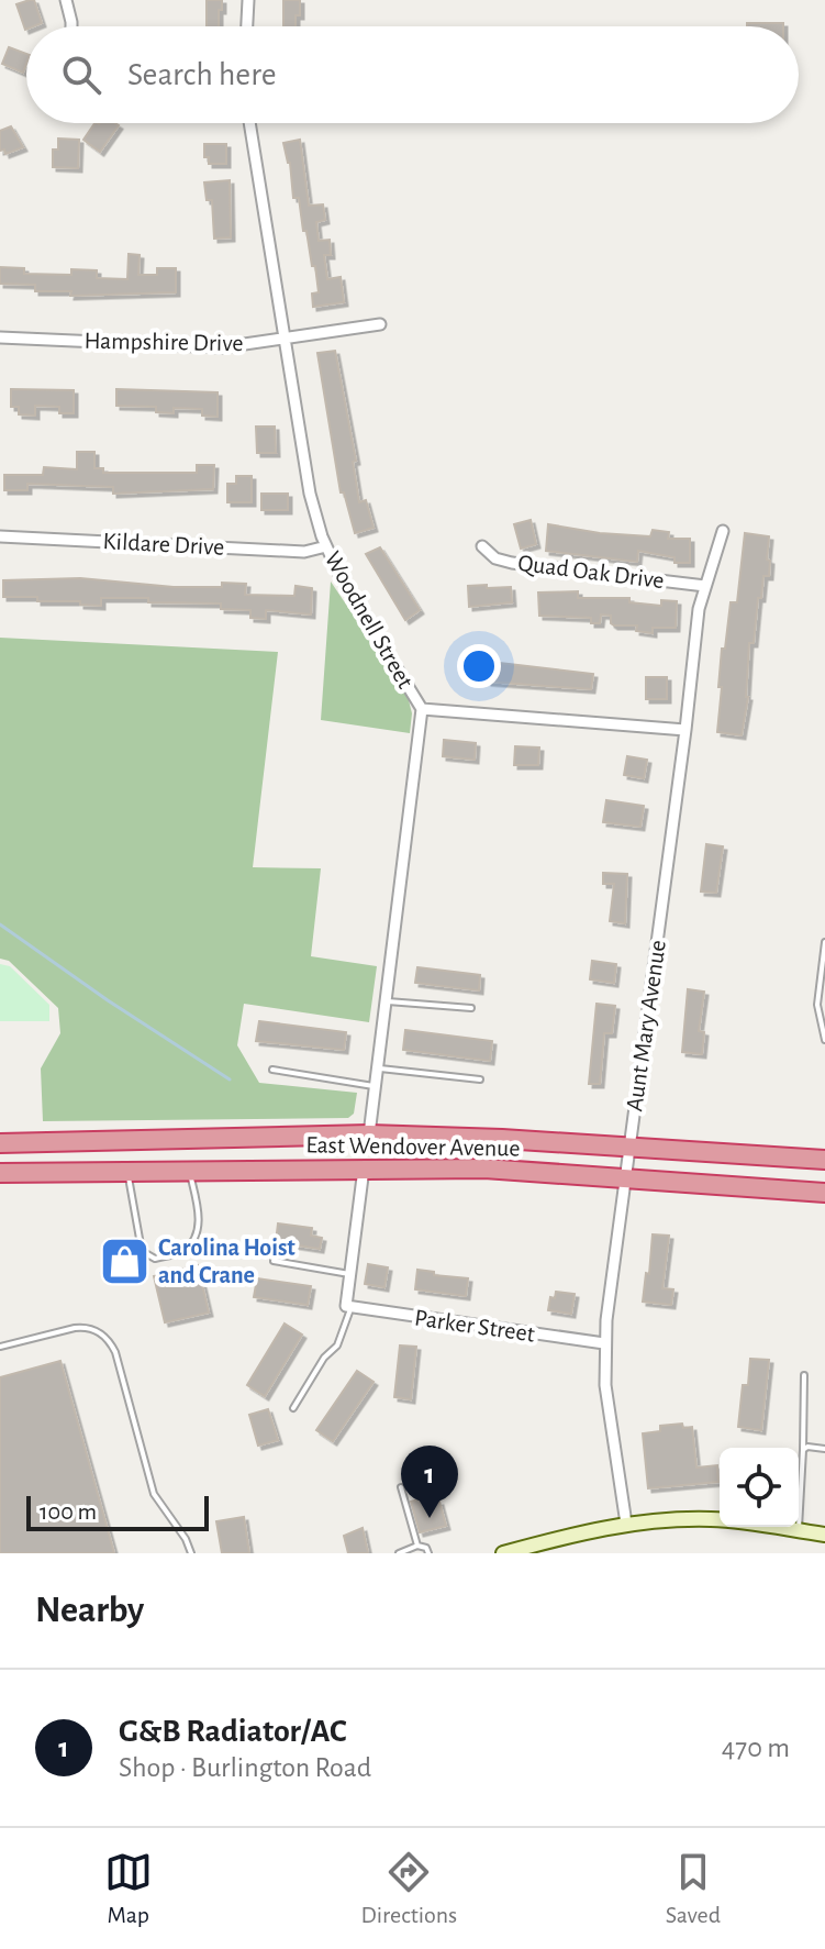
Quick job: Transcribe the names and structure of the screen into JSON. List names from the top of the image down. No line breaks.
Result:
{"streets":{"highway":["East Wendover Avenue"],"street":["Hampshire Drive","Kildare Drive","Quad Oak Drive","Woodnell Street","Aunt Mary Avenue","Parker Street"]},"crossings":[["Hampshire Drive","Woodnell Street"],["Kildare Drive","Woodnell Street"],["Quad Oak Drive","Aunt Mary Avenue"],["Woodnell Street","East Wendover Avenue"],["Aunt Mary Avenue","East Wendover Avenue"],["Aunt Mary Avenue","Parker Street"]],"places":{"shop":["Carolina Hoist and Crane"]},"scale_bar":"100 m","page":{"search":"Search here","pins":"1","scale":"100 m","heading":"Nearby","list":[{"mark":"1","name":"G&B Radiator/AC","note":"Shop · Burlington Road","value":"470 m"}],"nav":["Map","Directions","Saved"]}}
